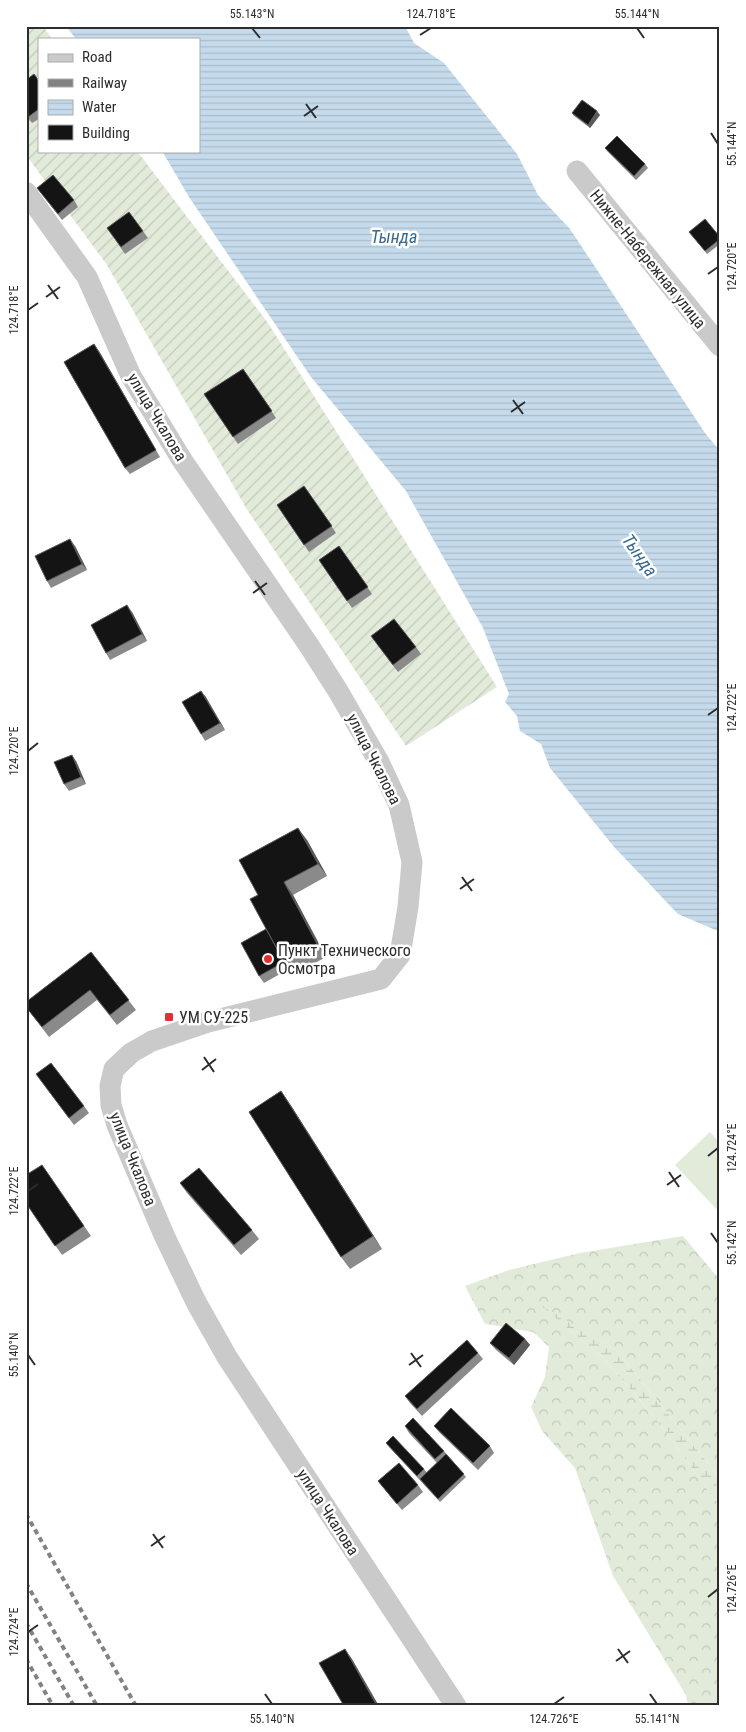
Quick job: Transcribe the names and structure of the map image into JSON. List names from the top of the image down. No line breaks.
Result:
{"streets":{"street":["Нижне-Набережная улица","улица Чкалова"]},"water":["Тында"],"places":{"other":["Пункт Технического Осмотра"],"transit":["УМ СУ-225"]},"legend":["Road","Railway","Water","Building"],"coordinates":["55.143°N","124.718°E","55.144°N","124.720°E","124.722°E","124.724°E","55.142°N","55.140°N","124.726°E","55.141°N"]}
